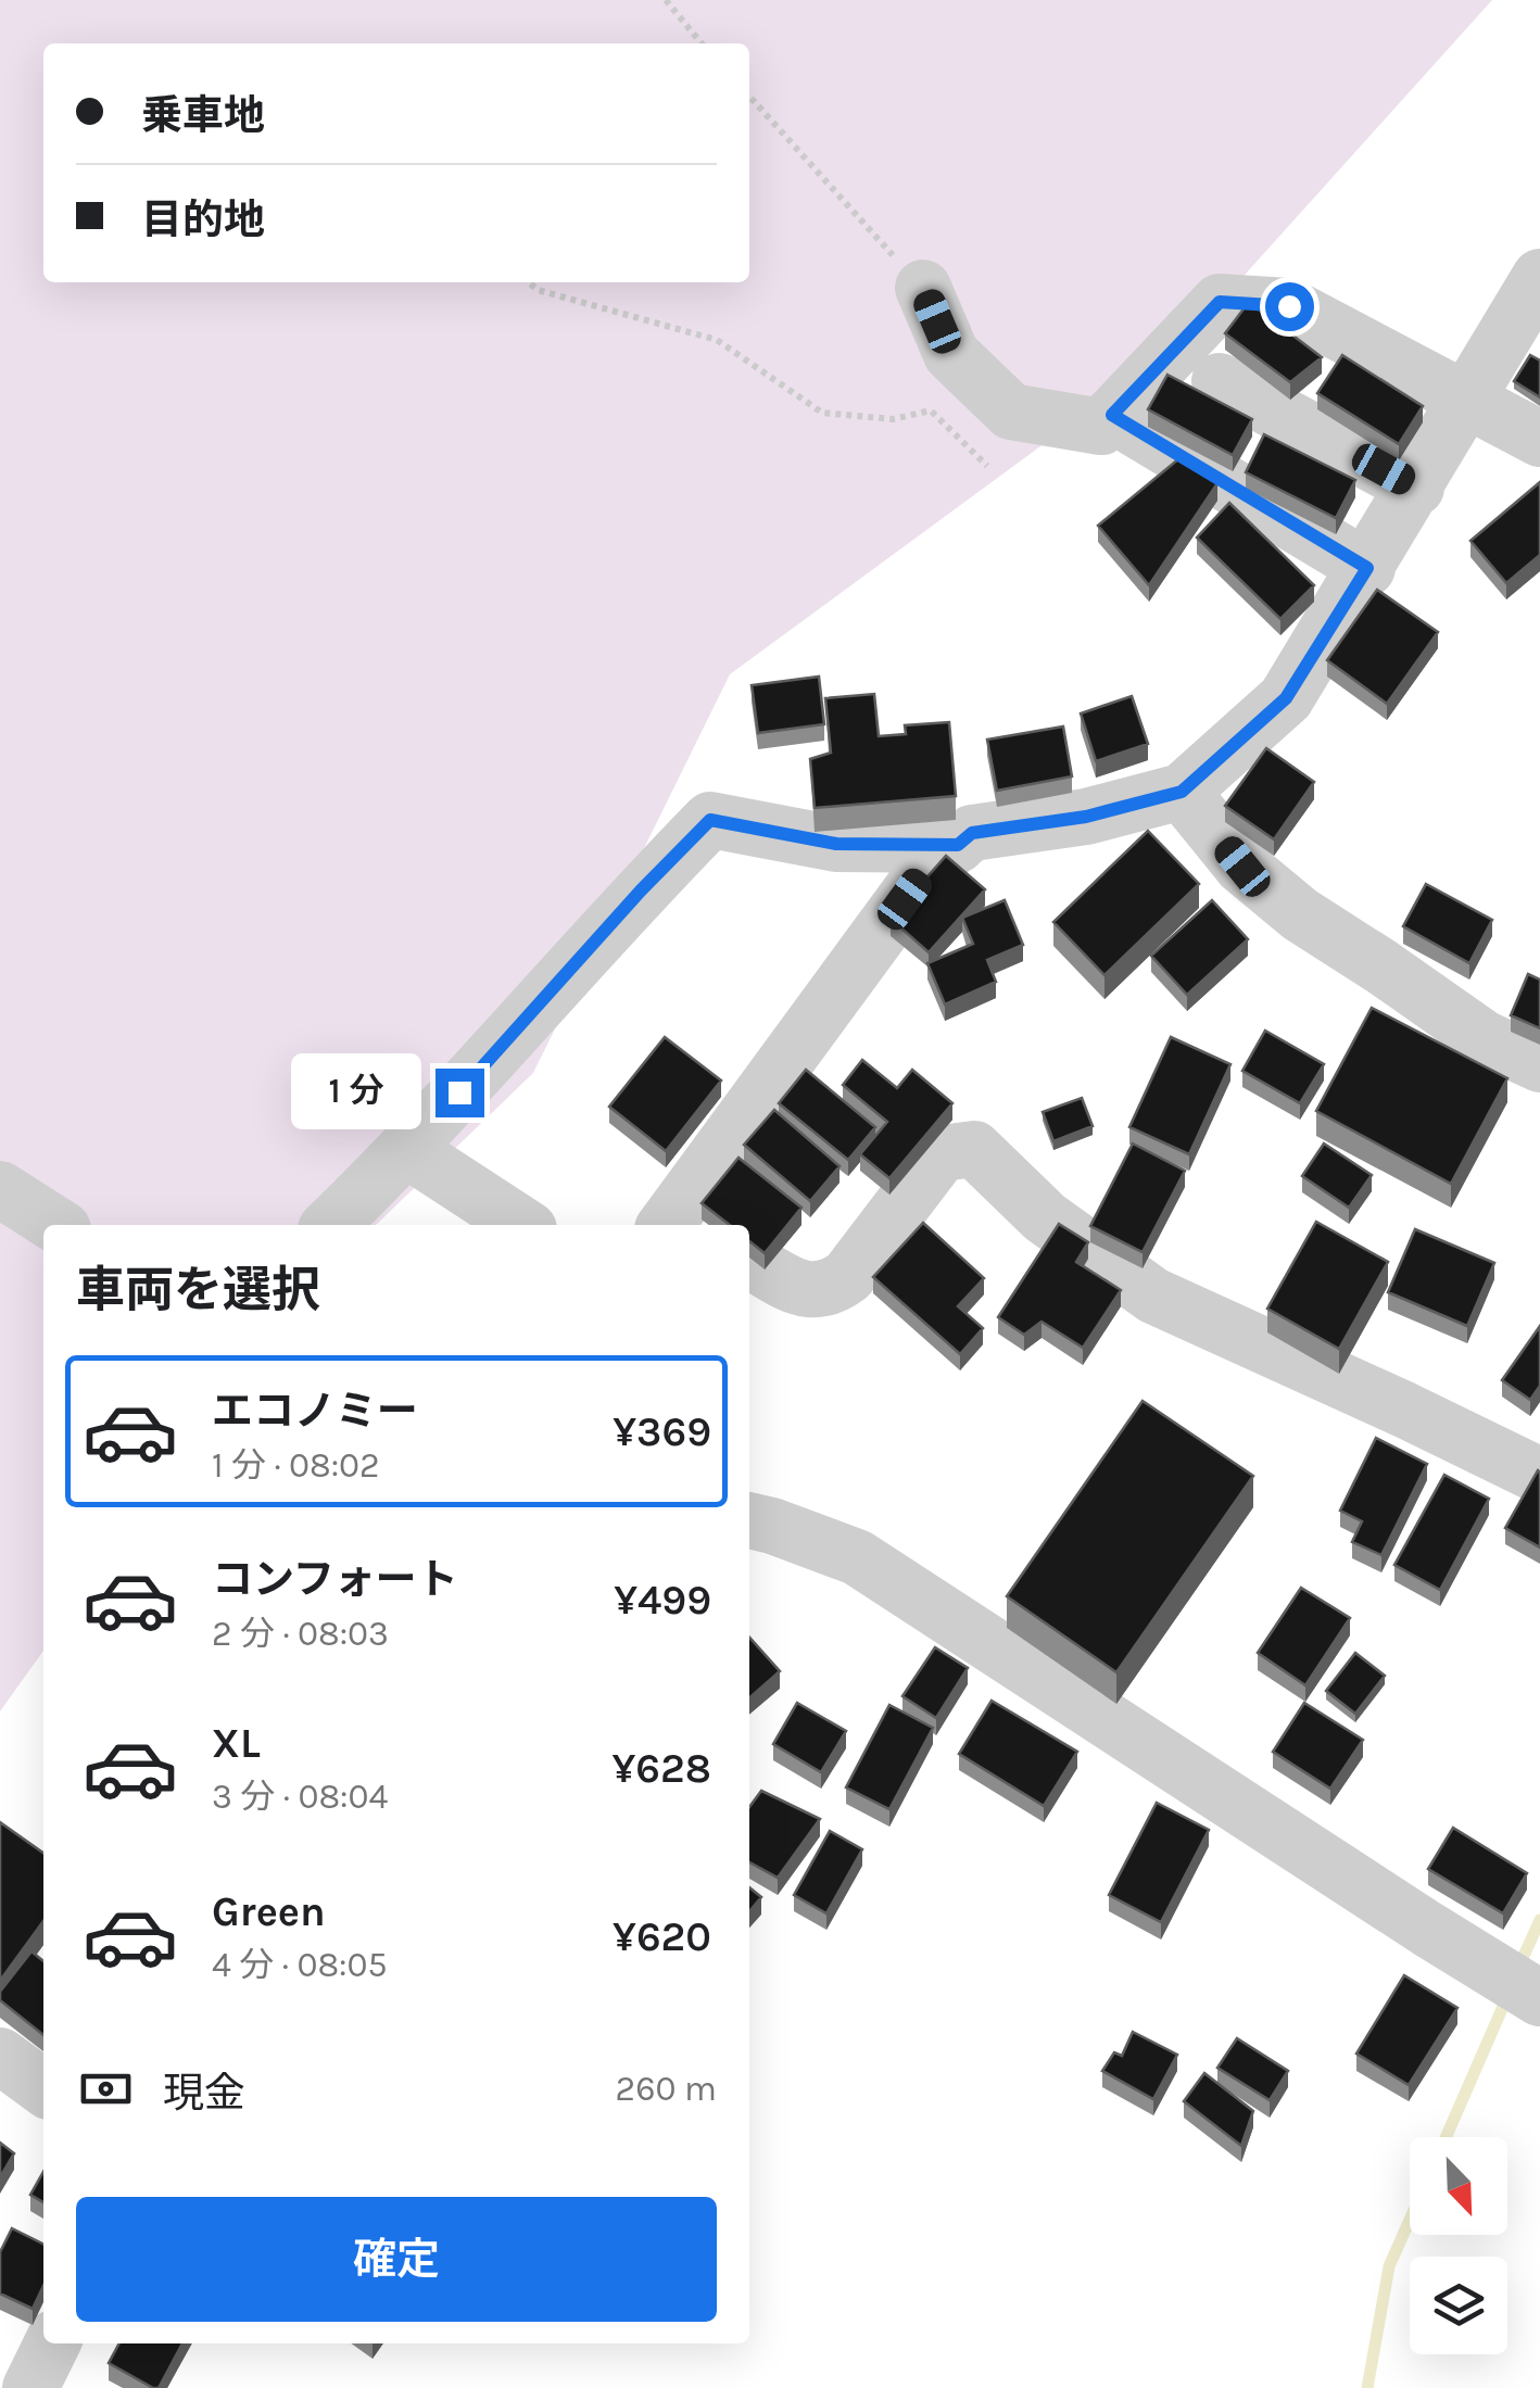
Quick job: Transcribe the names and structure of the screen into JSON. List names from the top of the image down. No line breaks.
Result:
{"north":"bottom right","page":{"banner":["乗車地","目的地"],"bubble":"1 分","heading":"車両を選択","list":[{"name":"エコノミー","note":"1 分 · 08:02","value":"¥369"},{"name":"コンフォート","note":"2 分 · 08:03","value":"¥499"},{"name":"XL","note":"3 分 · 08:04","value":"¥628"},{"name":"Green","note":"4 分 · 08:05","value":"¥620"}],"pay":["現金","260 m"],"buttons":"確定"}}
